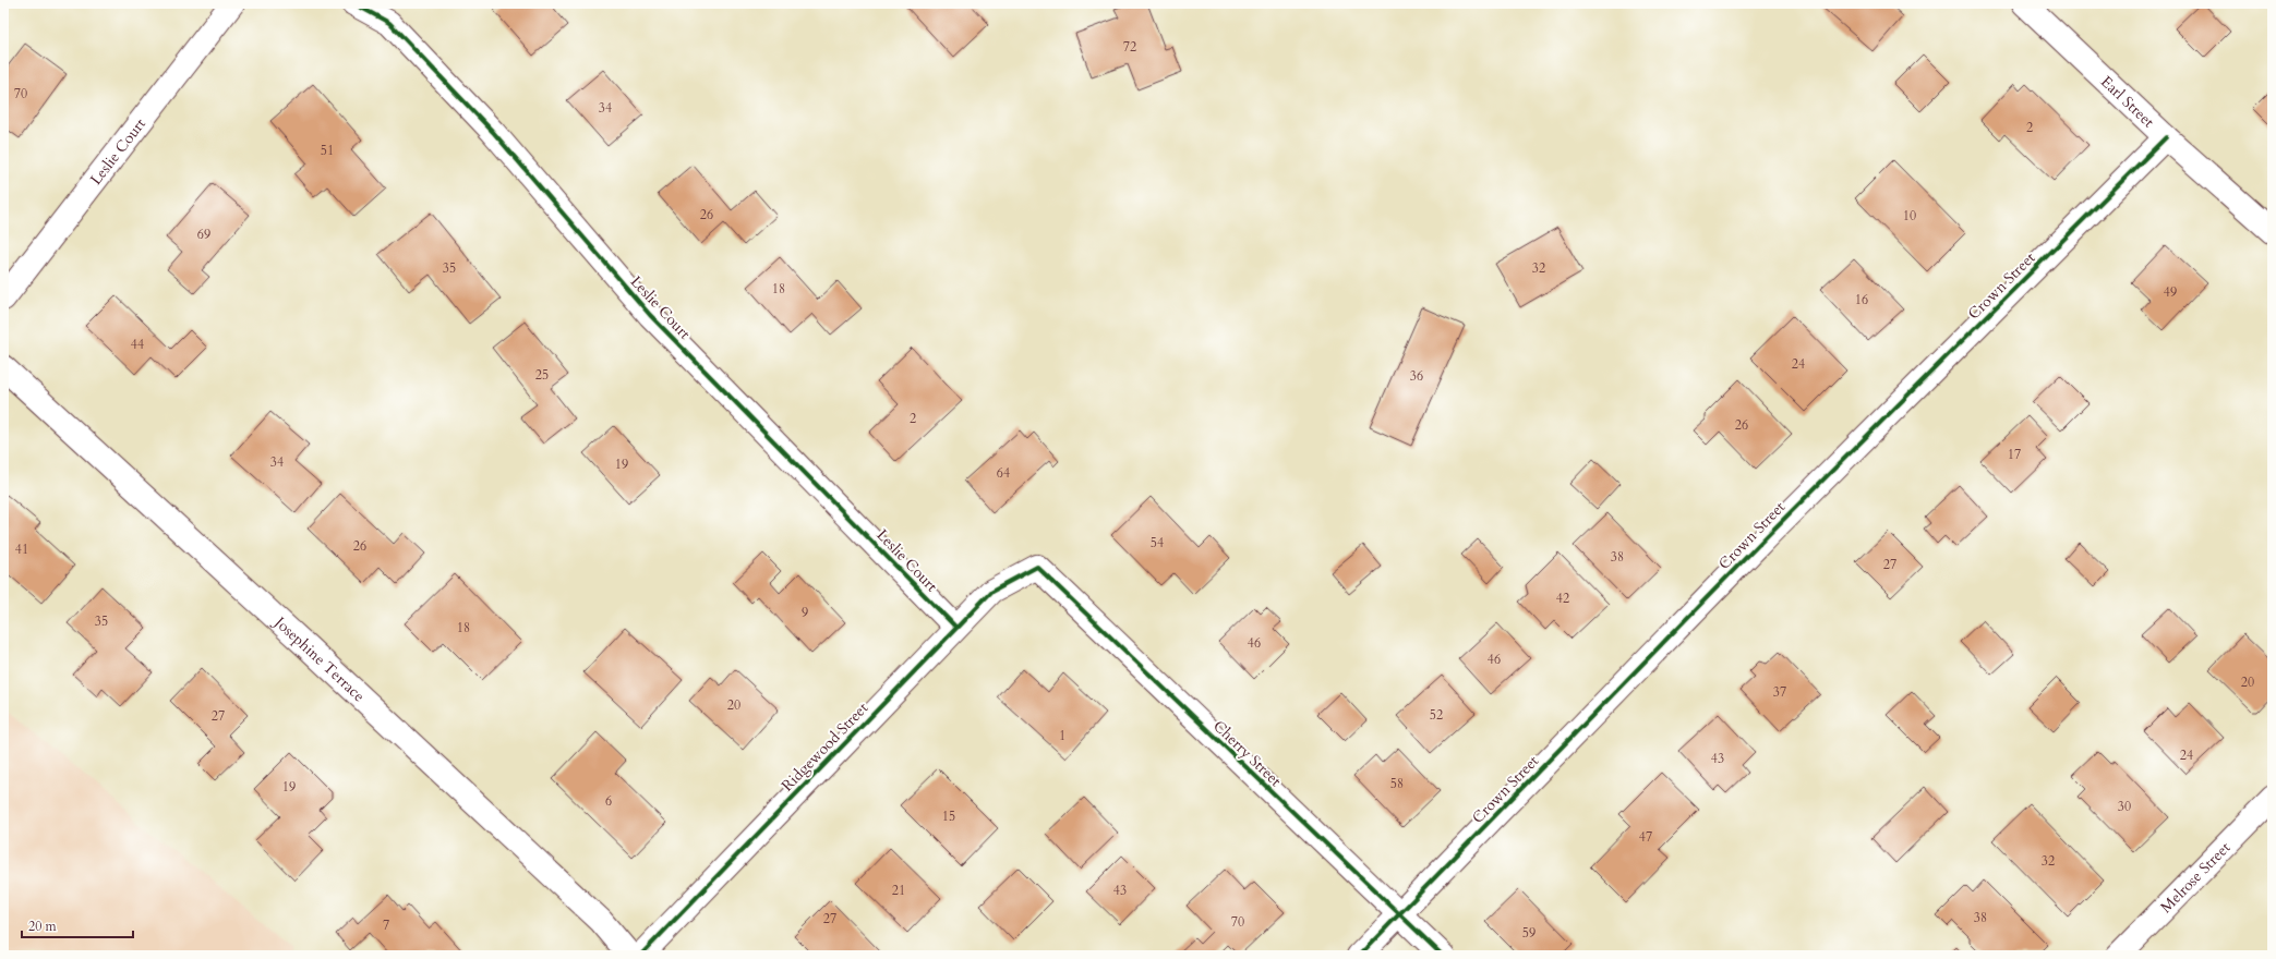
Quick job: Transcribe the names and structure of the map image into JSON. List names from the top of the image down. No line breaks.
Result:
{"streets":{"street":["Earl Street","Leslie Court","Crown Street","Josephine Terrace","Ridgewood Street","Cherry Street","Melrose Street"]},"crossings":[["Earl Street","Crown Street"],["Leslie Court","Ridgewood Street"],["Crown Street","Cherry Street"],["Ridgewood Street","Cherry Street"]],"house_numbers":["72","70","34","2","51","26","10","69","35","32","18","49","16","44","24","25","36","2","26","17","34","19","64","54","26","41","38","27","42","9","35","18","46","46","20","37","20","52","27","1","24","43","58","19","6","30","15","47","32","21","43","38","27","70","7","59"],"scale_bar":"20 m"}
